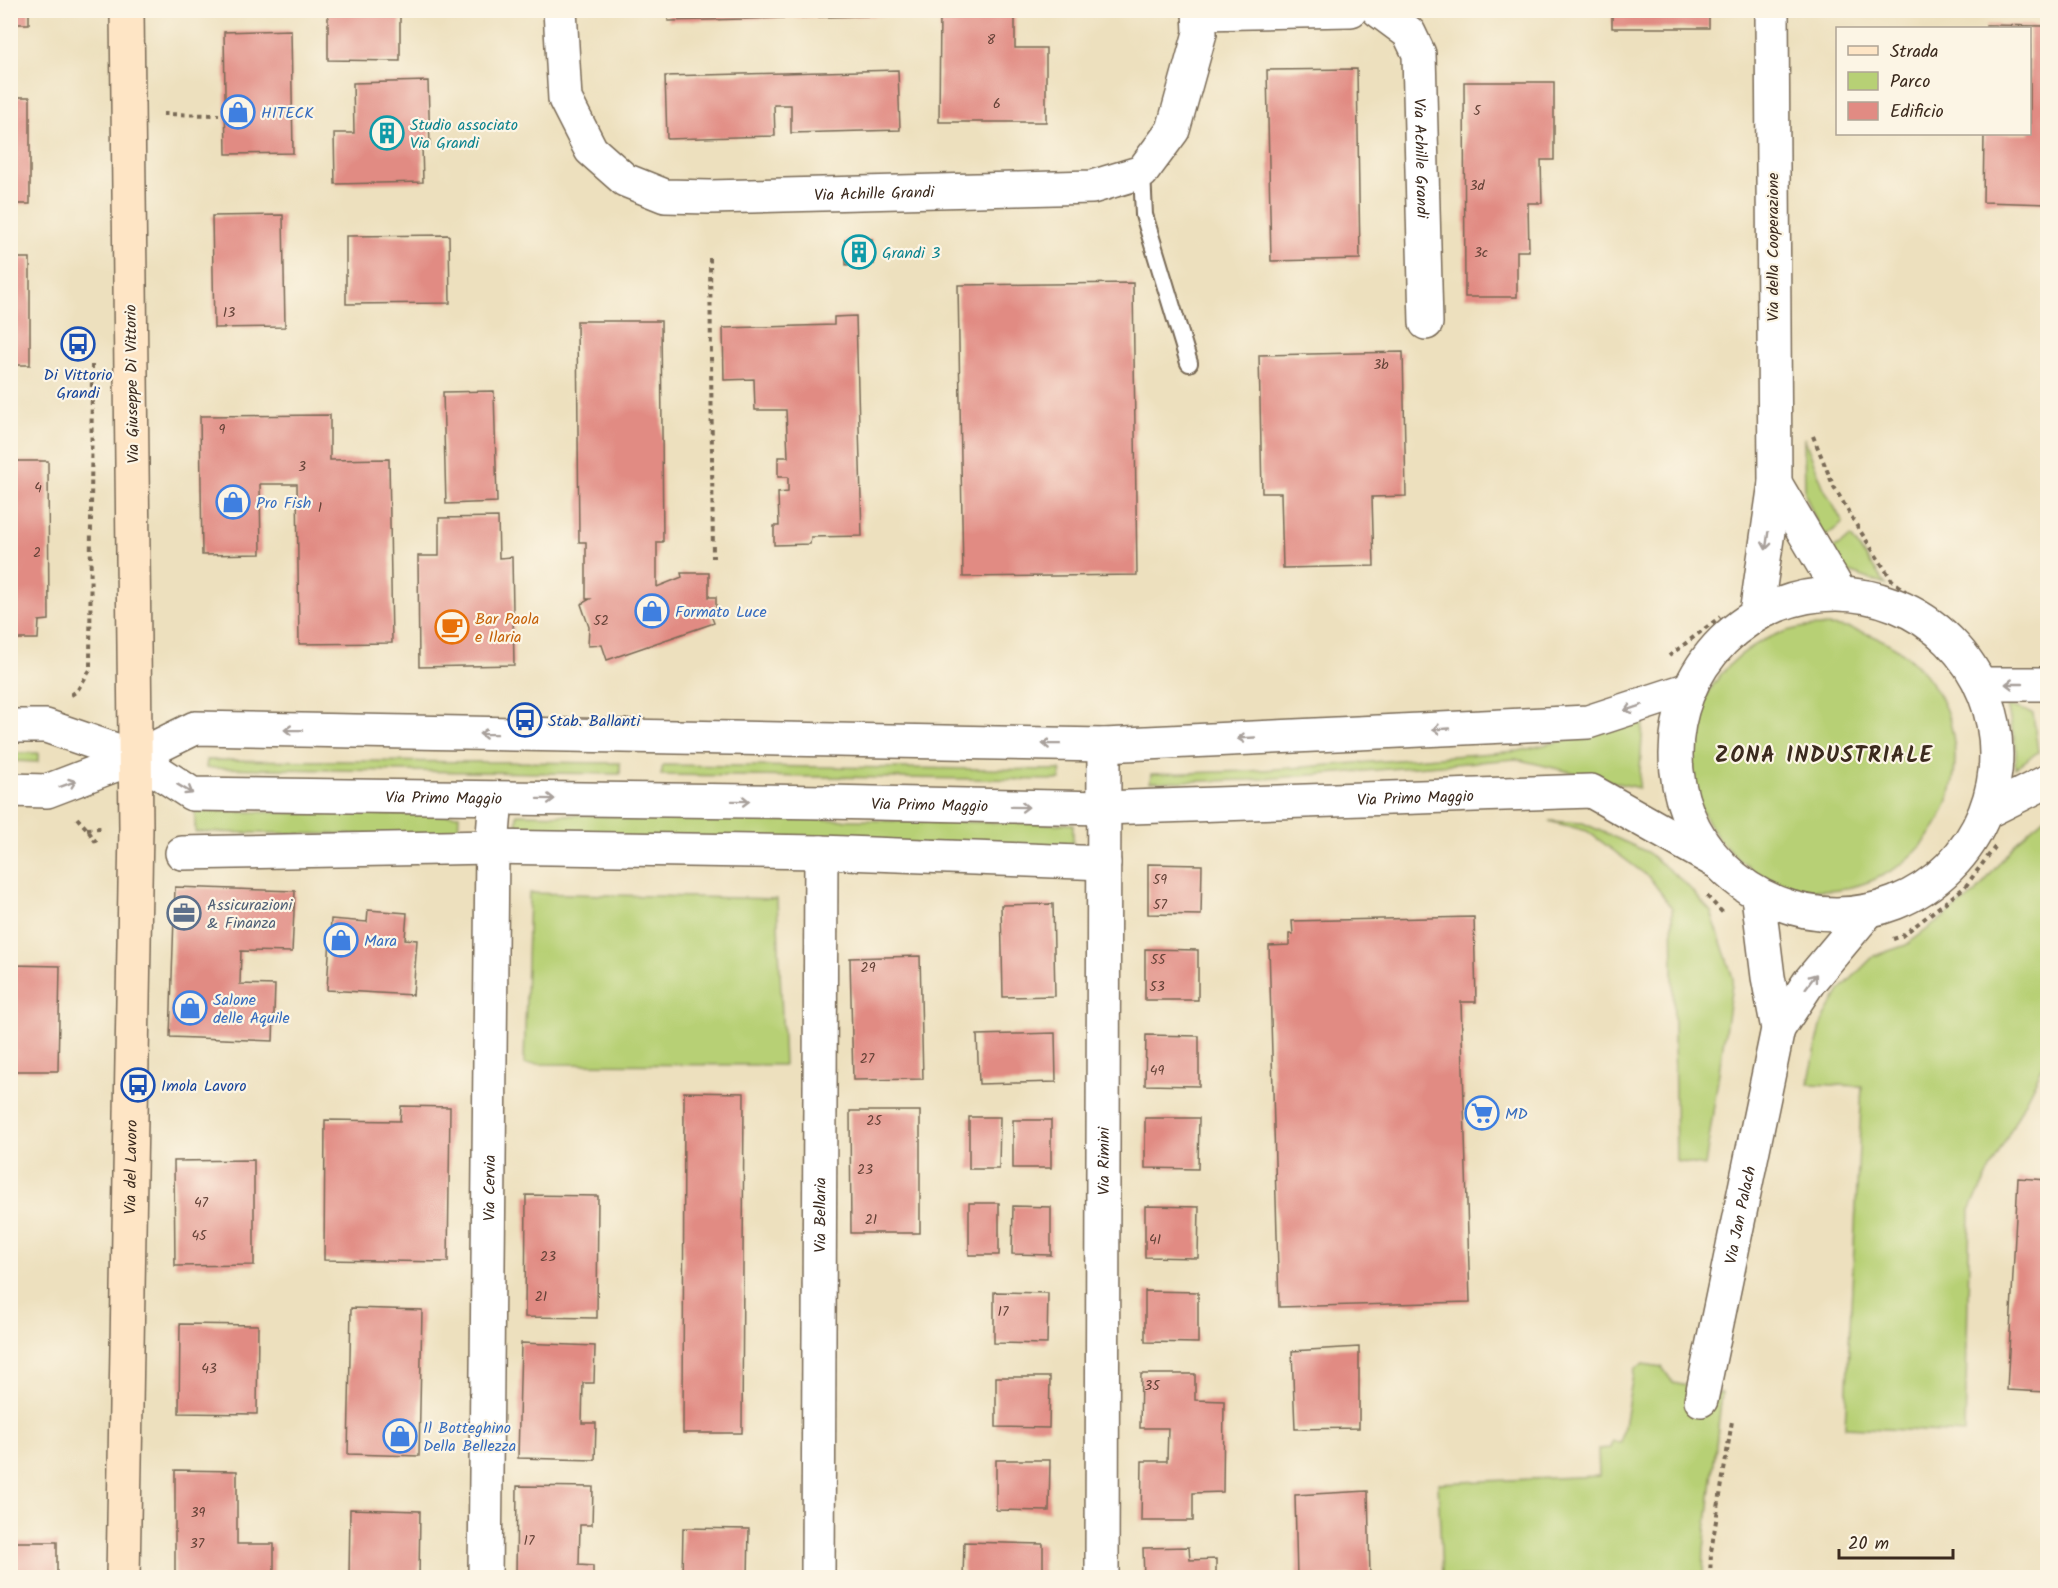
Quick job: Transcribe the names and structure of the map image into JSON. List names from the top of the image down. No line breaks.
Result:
{"streets":{"main road":["Via Giuseppe Di Vittorio","Via del Lavoro"],"street":["Via Achille Grandi","Via della Cooperazione","Via Primo Maggio","Via Rimini","Via Cervia","Via Jan Palach","Via Bellaria"]},"crossings":[["Via della Cooperazione","Via Primo Maggio"],["Via Giuseppe Di Vittorio","Via Primo Maggio"],["Via Giuseppe Di Vittorio","Via del Lavoro"],["Via Primo Maggio","Via Rimini"],["Via Primo Maggio","Via del Lavoro"],["Via Primo Maggio","Via Cervia"],["Via Primo Maggio","Via Jan Palach"]],"districts":["ZONA INDUSTRIALE"],"places":{"shop":["HITECK","Pro Fish","Formato Luce","Mara","Salone delle Aquile","Il Botteghino Della Bellezza"],"building":["Studio associato Via Grandi","Grandi 3"],"bus stop":["Di Vittorio Grandi","Stab. Ballanti","Imola Lavoro"],"cafe":["Bar Paola e Ilaria"],"office":["Assicurazioni & Finanza"],"supermarket":["MD"]},"house_numbers":["8","6","5","3d","3c","13","3b","9","3","4","1","2","52","59","57","55","29","53","27","49","25","23","47","21","45","41","23","21","17","43","35","39","17","37"],"legend":["Strada","Parco","Edificio"],"scale_bar":"20 m"}
